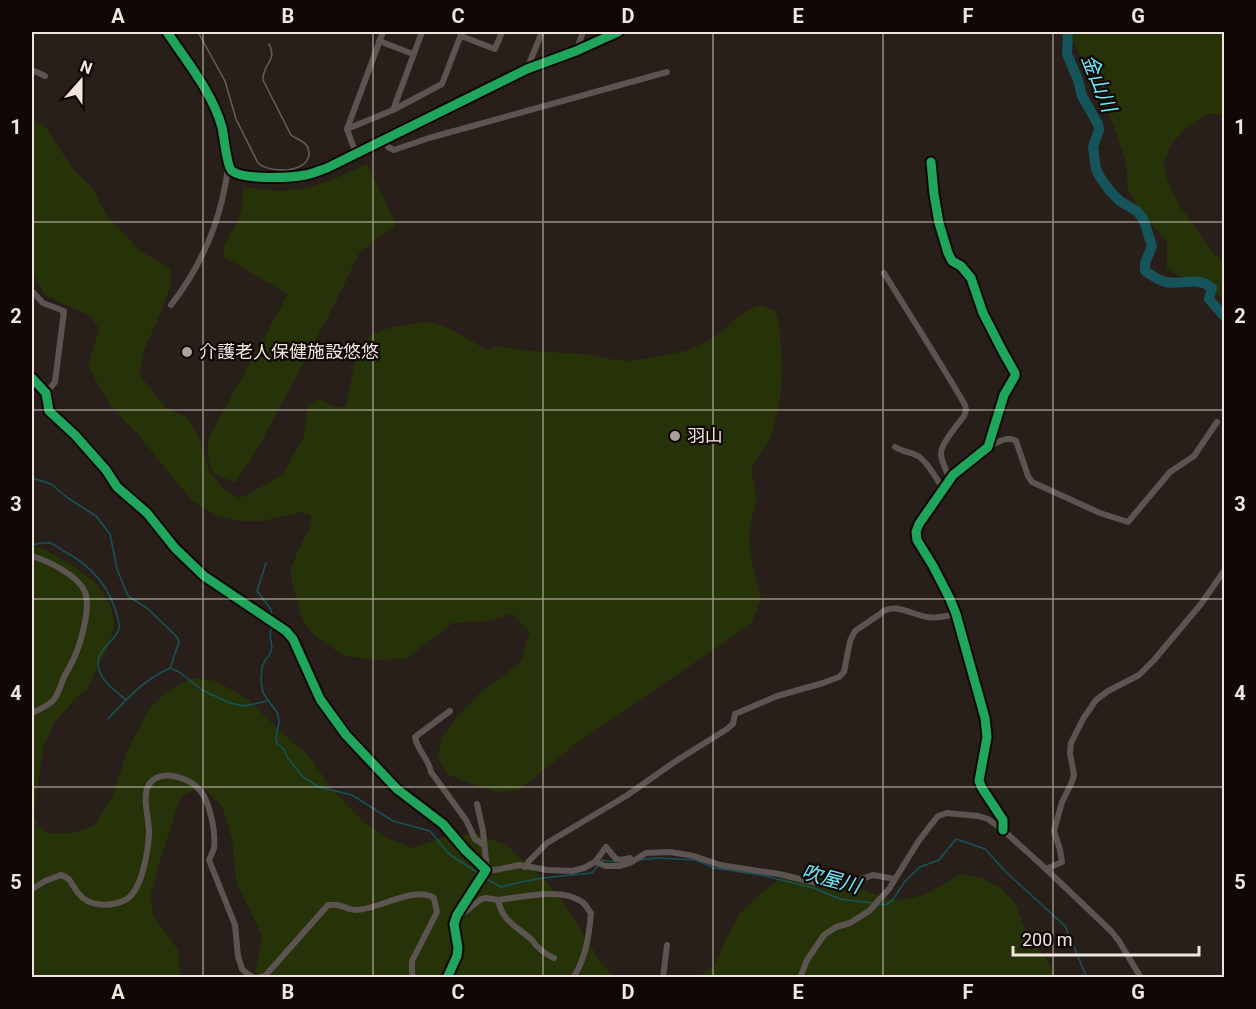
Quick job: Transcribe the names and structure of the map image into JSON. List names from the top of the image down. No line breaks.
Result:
{"water":["金山川","吹屋川"],"places":["介護老人保健施設悠悠","羽山"],"scale_bar":"200 m","north":"top","grid":{"columns":["A","B","C","D","E","F","G"],"rows":["1","2","3","4","5"]}}
